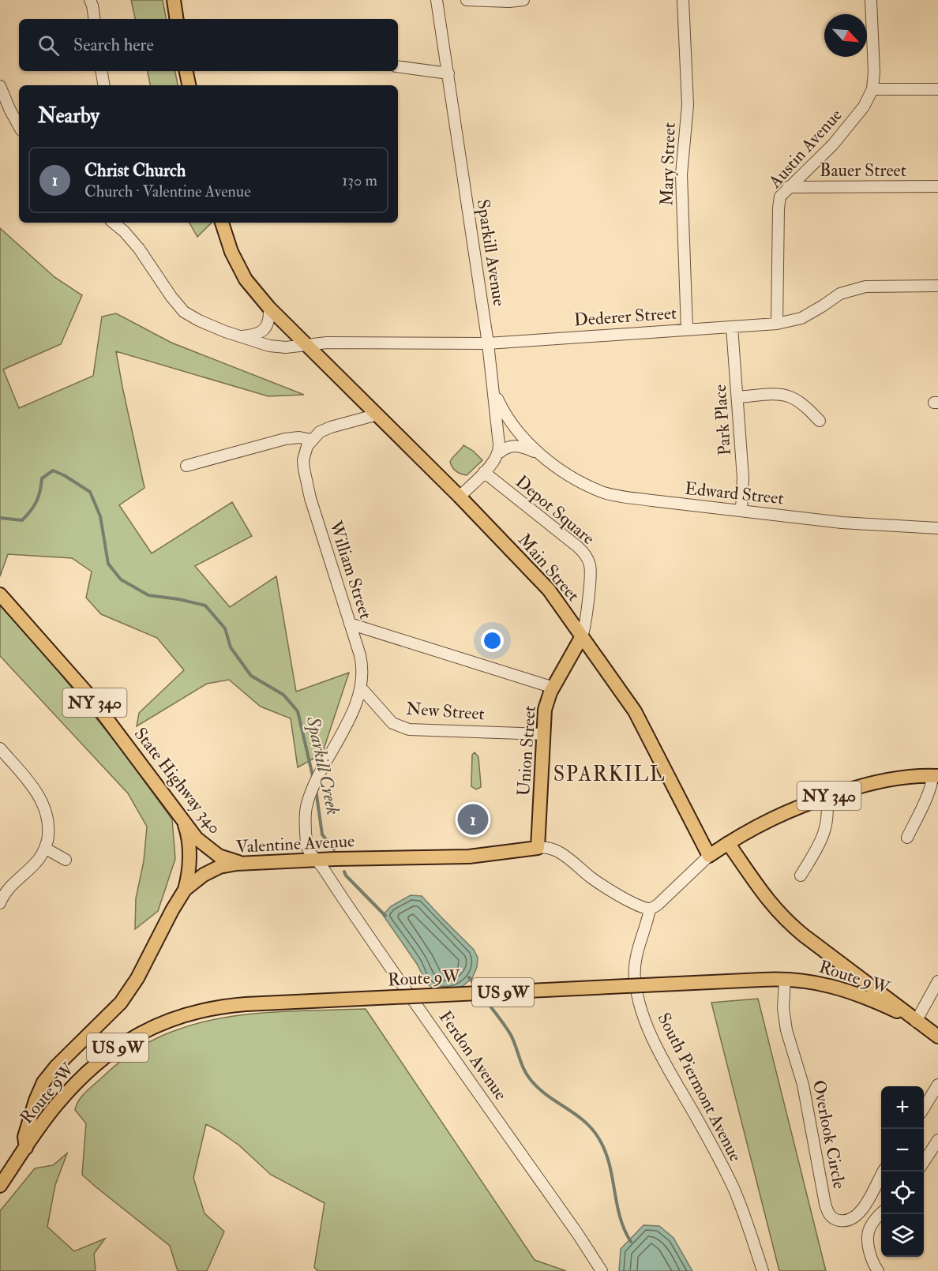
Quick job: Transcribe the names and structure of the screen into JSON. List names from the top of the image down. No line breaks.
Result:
{"streets":{"main road":["Main Street","NY 340","Union Street","State Highway 340","Valentine Avenue","Route 9W","US 9W"],"street":["Austin Avenue","Mary Street","Bauer Street","Sparkill Avenue","Dederer Street","Park Place","Edward Street","Depot Square","William Street","New Street","Ferdon Avenue","South Piermont Avenue","Overlook Circle"]},"crossings":[["Austin Avenue","Bauer Street"],["Austin Avenue","Dederer Street"],["Mary Street","Dederer Street"],["Sparkill Avenue","Dederer Street"],["Dederer Street","Park Place"],["Dederer Street","Main Street"],["Park Place","Edward Street"],["Depot Square","Main Street"],["Depot Square","Union Street"],["Main Street","NY 340"],["Main Street","Union Street"],["William Street","New Street"],["William Street","Valentine Avenue"],["William Street","Ferdon Avenue"],["New Street","Union Street"],["Union Street","Valentine Avenue"],["State Highway 340","Valentine Avenue"],["Valentine Avenue","Route 9W"],["Valentine Avenue","Ferdon Avenue"],["Valentine Avenue","South Piermont Avenue"],["Route 9W","US 9W"],["Route 9W","Overlook Circle"]],"districts":["SPARKILL"],"water":["Sparkill Creek"],"north":"bottom right","page":{"search":"Search here","heading":"Nearby","list":[{"mark":"1","name":"Christ Church","note":"Church · Valentine Avenue","value":"130 m"}],"pins":"1","map_buttons":["+","−"]}}
